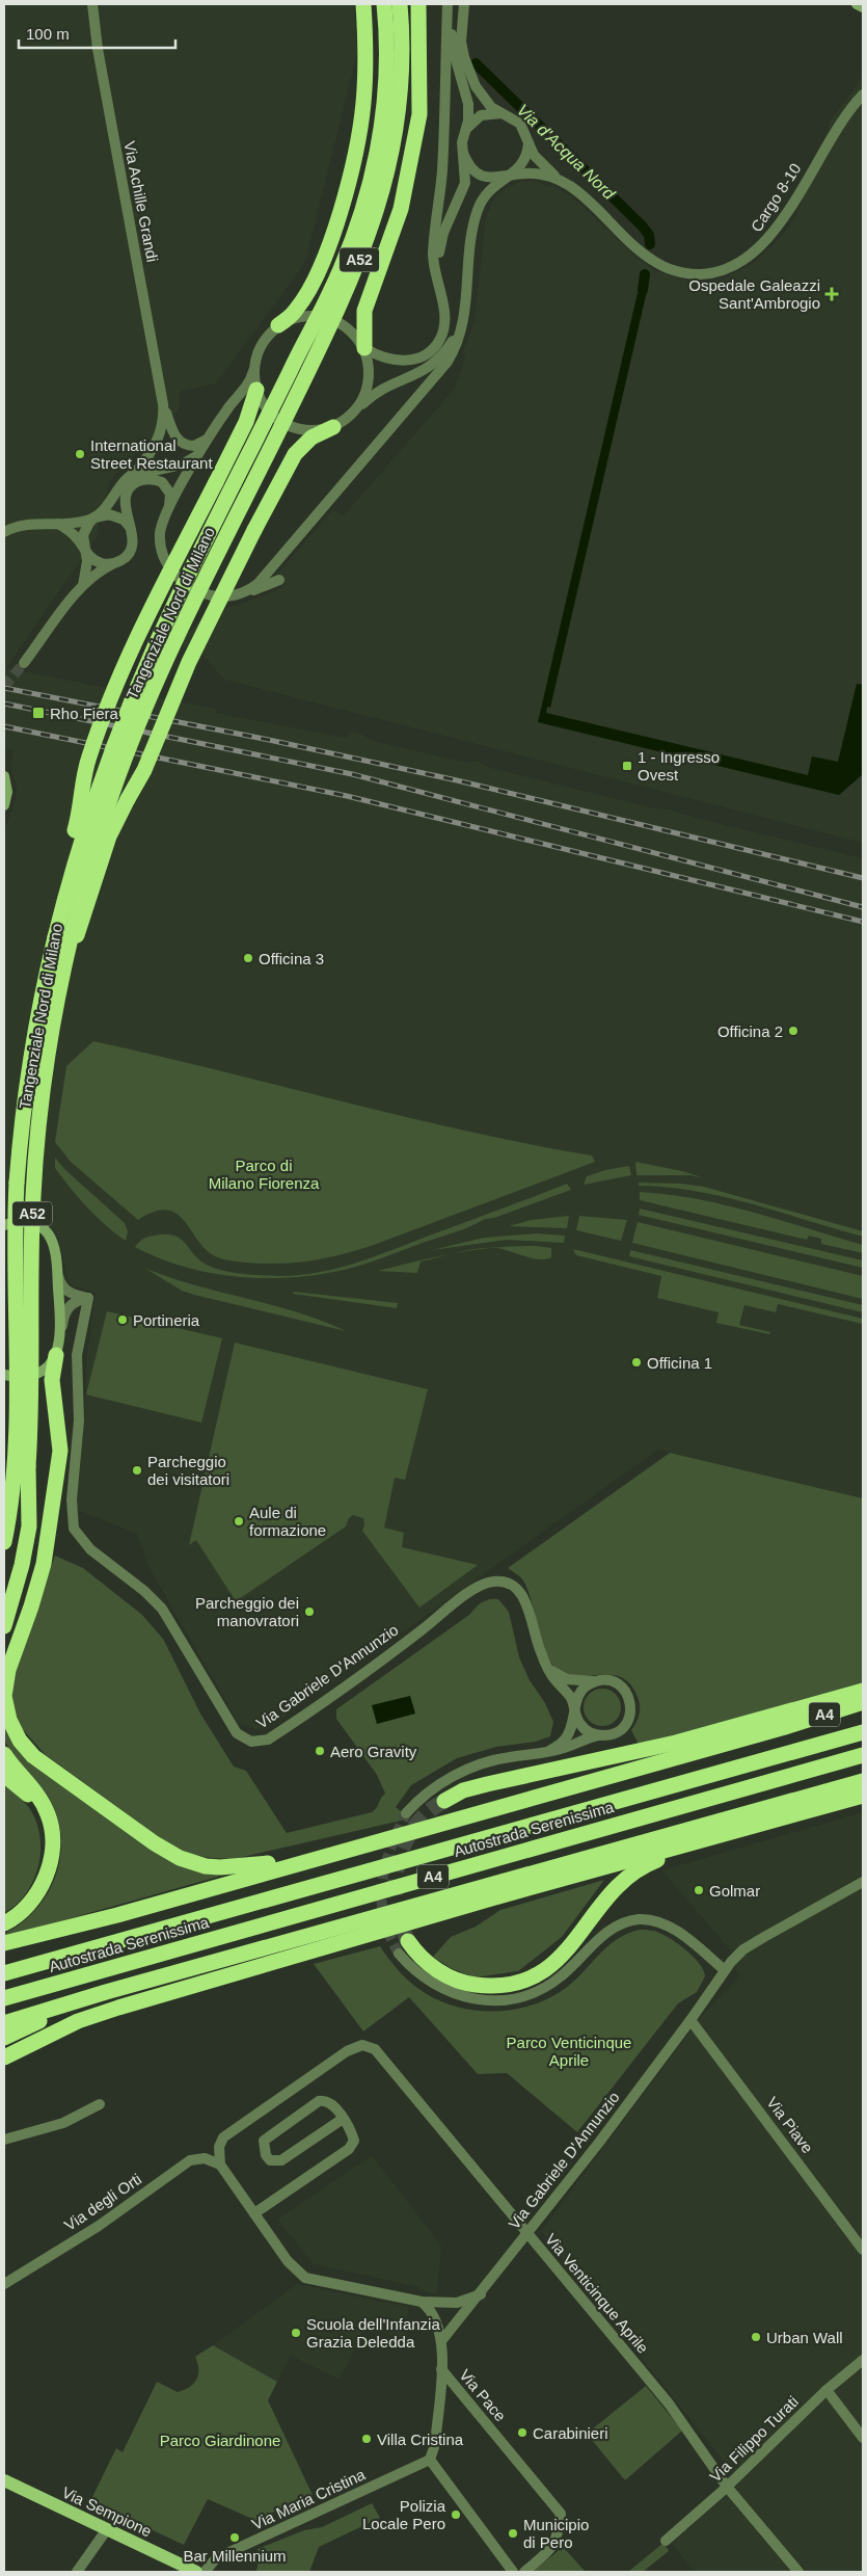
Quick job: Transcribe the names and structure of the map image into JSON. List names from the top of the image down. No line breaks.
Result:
{"streets":{"highway":["A52","Tangenziale Nord di Milano","A4","Autostrada Serenissima"],"main road":["Via Sempione"],"street":["Cargo 8-10","Via Achille Grandi","Via Gabriele D'Annunzio","Via Piave","Via degli Orti","Via Venticinque Aprile","Via Pace","Via Filippo Turati","Via Maria Cristina"]},"crossings":[["Via Gabriele D'Annunzio","Via Piave"],["Via Gabriele D'Annunzio","Via Venticinque Aprile"],["Via degli Orti","Via Venticinque Aprile"],["Via Venticinque Aprile","Via Filippo Turati"]],"water":["Via d'Acqua Nord"],"parks":["Parco di Milano Fiorenza","Parco Venticinque Aprile","Parco Giardinone"],"places":{"health":["Ospedale Galeazzi Sant'Ambrogio"],"other":["International Street Restaurant","Officina 3","Officina 2","Portineria","Officina 1","Parcheggio dei visitatori","Aule di formazione","Parcheggio dei manovratori","Aero Gravity","Golmar","Scuola dell'Infanzia Grazia Deledda","Urban Wall","Carabinieri","Villa Cristina","Polizia Locale Pero","Municipio di Pero","Bar Millennium"],"transit":["Rho Fiera","1 - Ingresso Ovest"]},"scale_bar":"100 m"}
